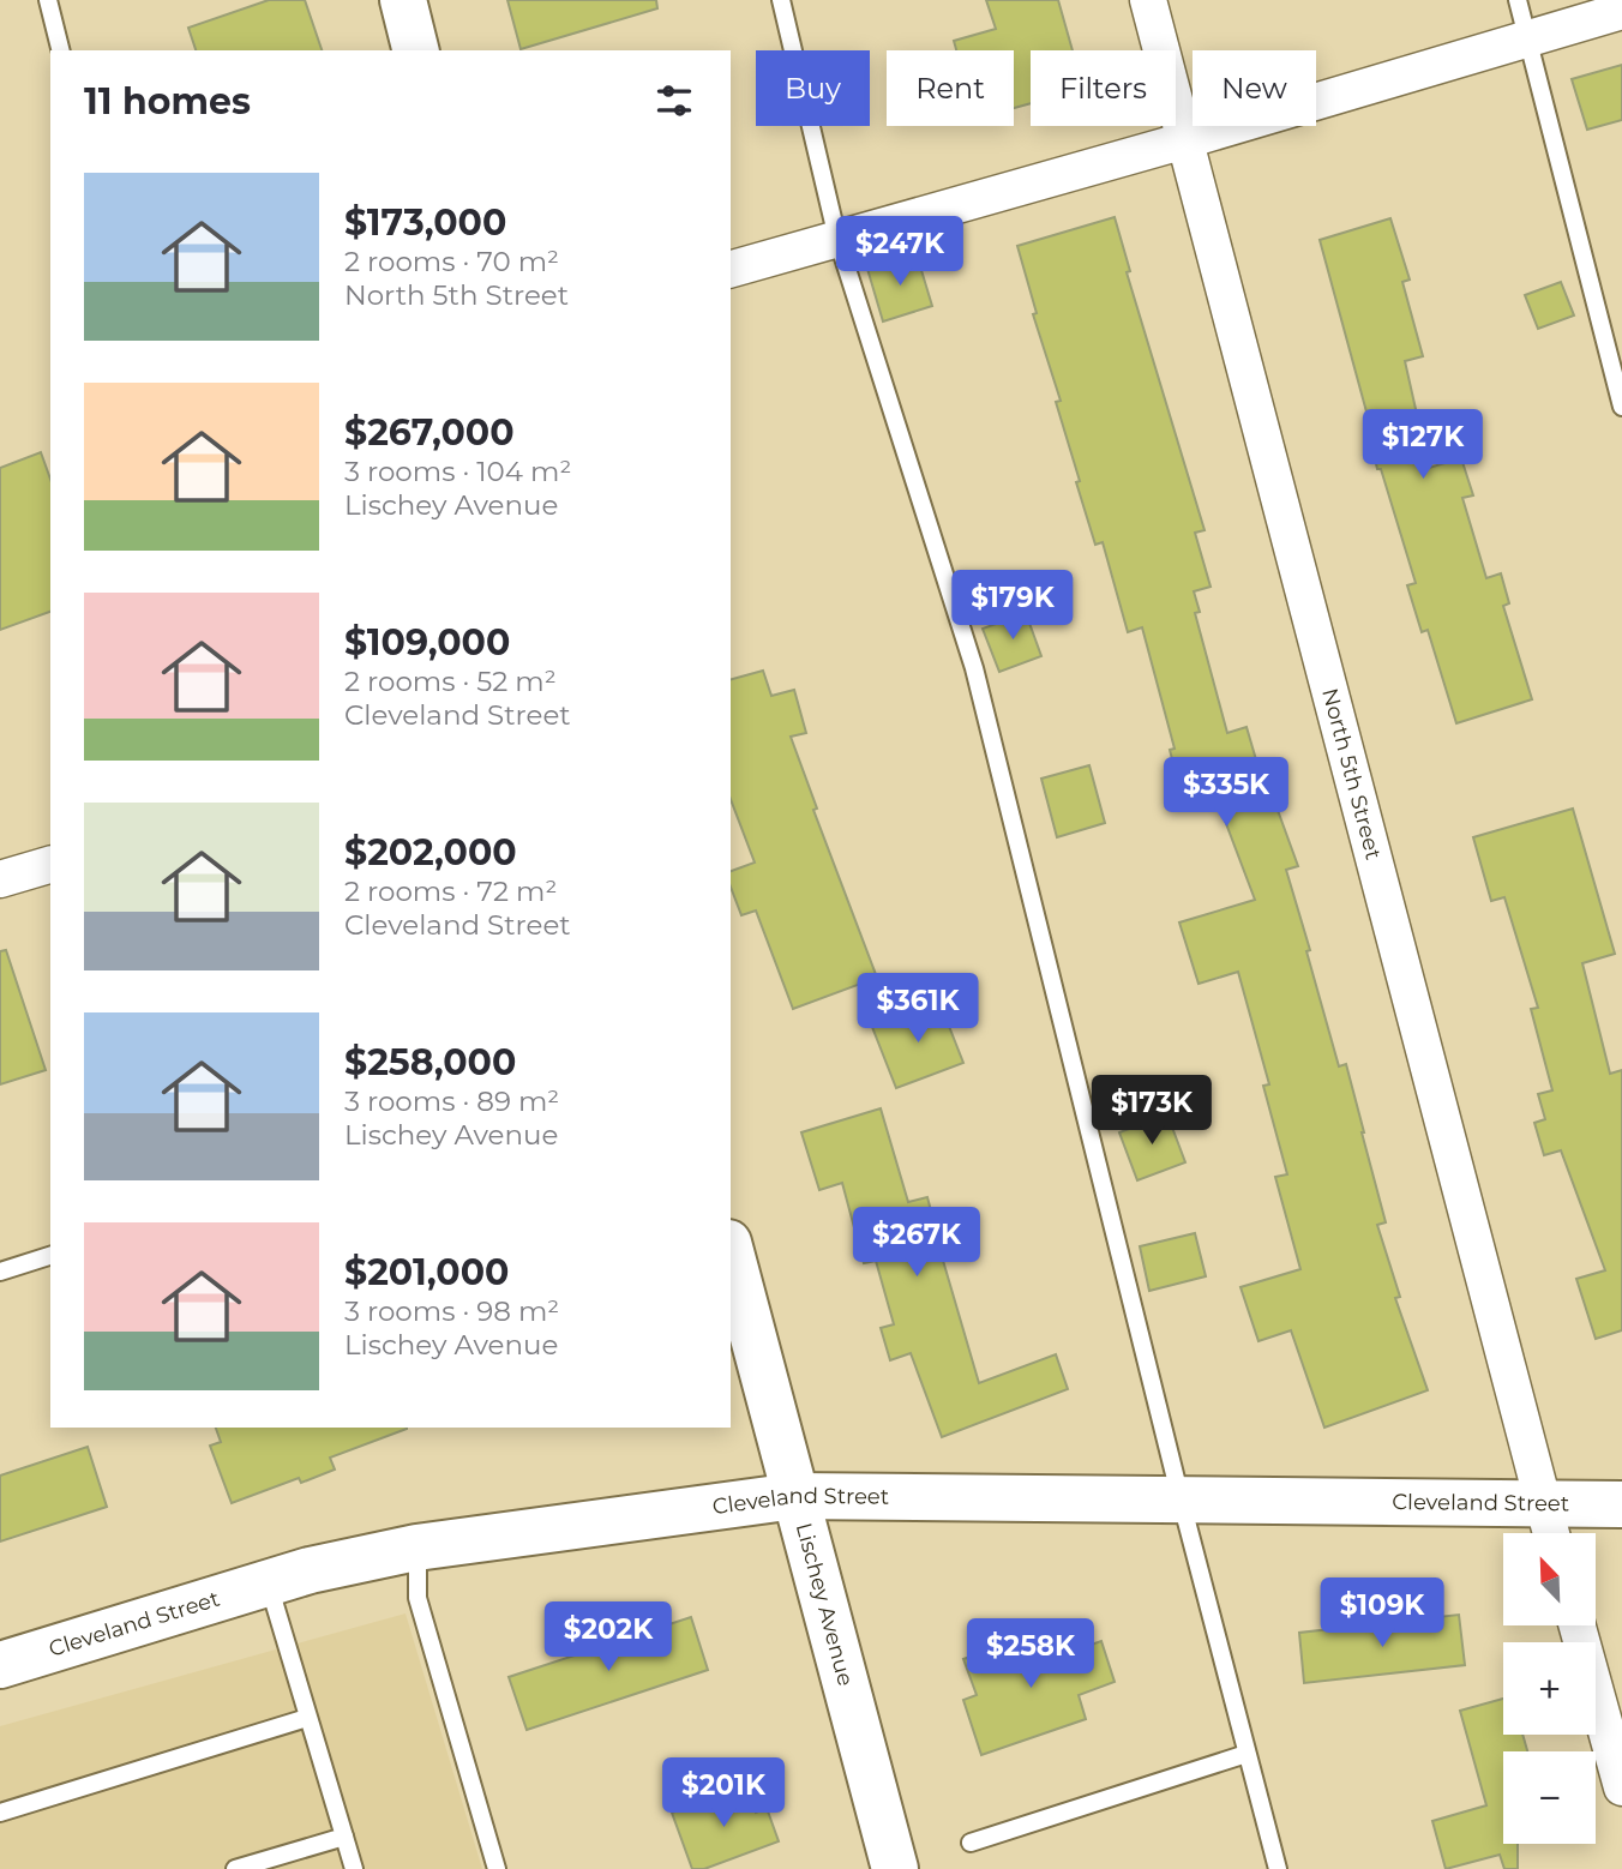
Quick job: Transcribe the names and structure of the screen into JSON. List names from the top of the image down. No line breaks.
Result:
{"streets":{"main road":["Cleveland Street","Lischey Avenue"],"street":["North 5th Street"]},"crossings":[["North 5th Street","Cleveland Street"],["Cleveland Street","Lischey Avenue"]],"north":"top left","page":{"chip":["Buy","Rent","Filters","New"],"heading":"11 homes","list":[{"name":"$173,000","note":"2 rooms · 70 m² · North 5th Street"},{"name":"$267,000","note":"3 rooms · 104 m² · Lischey Avenue"},{"name":"$109,000","note":"2 rooms · 52 m² · Cleveland Street"},{"name":"$202,000","note":"2 rooms · 72 m² · Cleveland Street"},{"name":"$258,000","note":"3 rooms · 89 m² · Lischey Avenue"},{"name":"$201,000","note":"3 rooms · 98 m² · Lischey Avenue"}],"price":["$247K","$127K","$179K","$335K","$361K","$173K","$267K","$109K","$202K","$258K","$201K"],"map_buttons":["+","−"]}}
